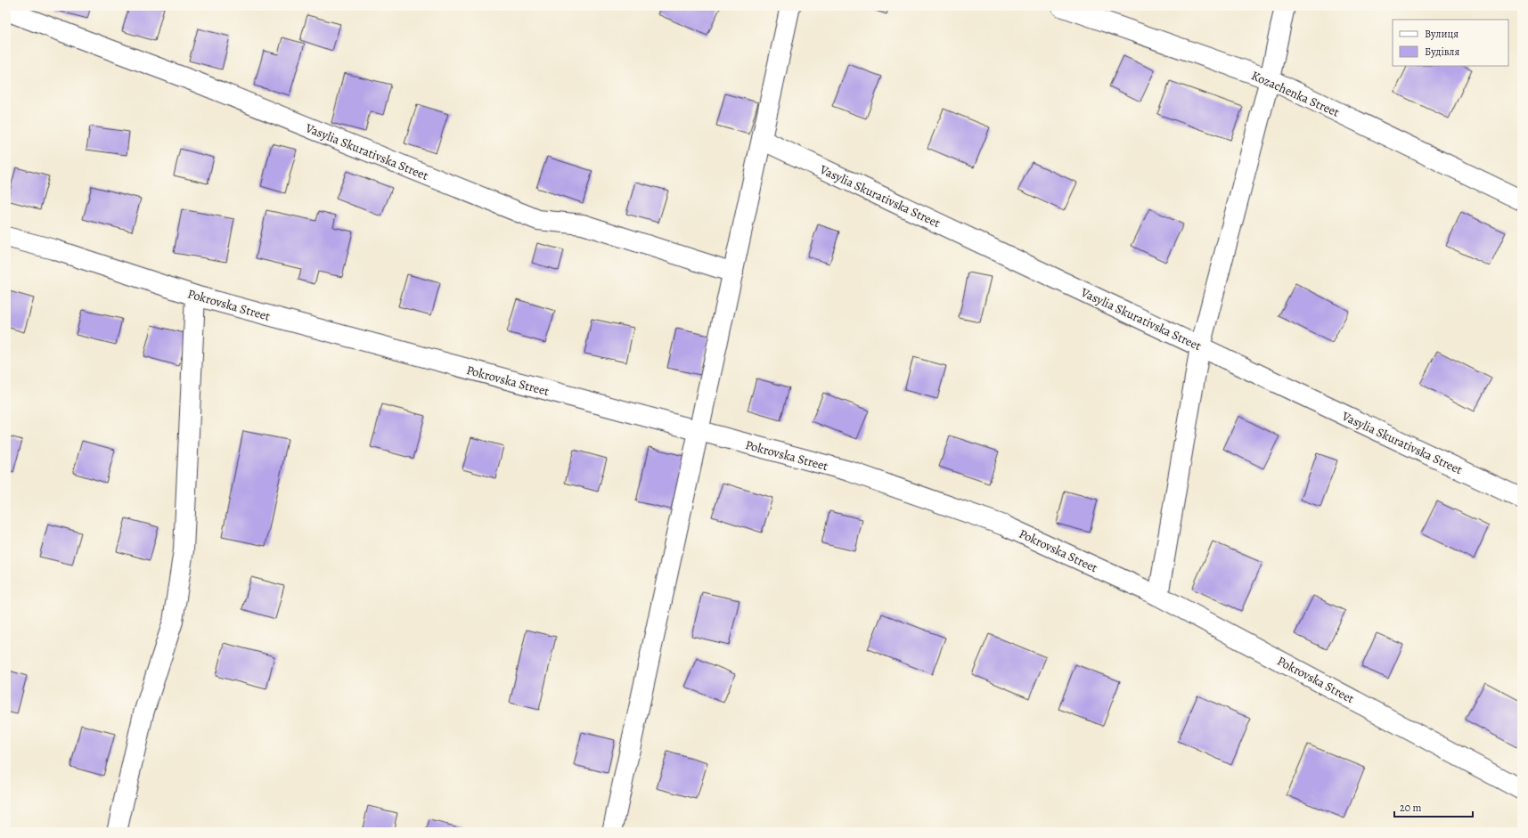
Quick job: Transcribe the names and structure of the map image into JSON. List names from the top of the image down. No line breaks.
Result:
{"streets":{"street":["Kozachenka Street","Vasylia Skurativska Street","Pokrovska Street"]},"legend":["Вулиця","Будівля"],"scale_bar":"20 m"}
